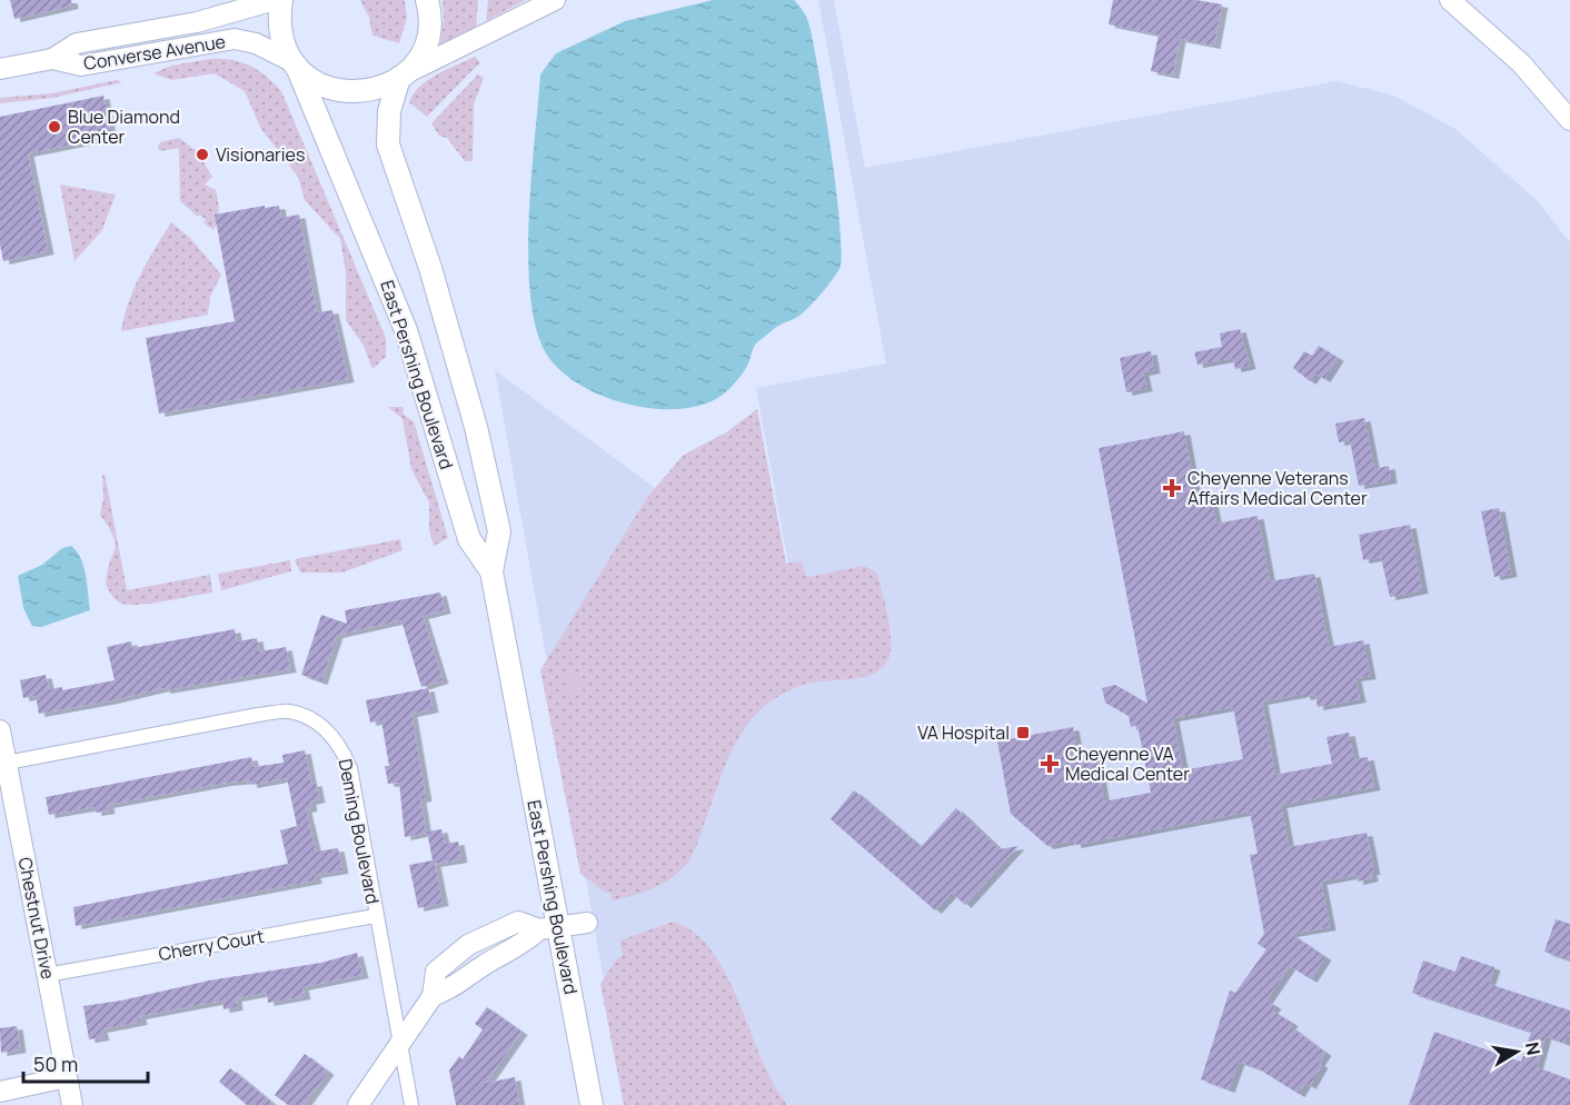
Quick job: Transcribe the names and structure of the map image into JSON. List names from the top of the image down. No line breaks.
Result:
{"streets":{"main road":["Converse Avenue","East Pershing Boulevard","Chestnut Drive"],"street":["Deming Boulevard","Cherry Court"]},"crossings":[["Converse Avenue","East Pershing Boulevard"],["Deming Boulevard","Chestnut Drive"],["Deming Boulevard","Cherry Court"],["Chestnut Drive","Cherry Court"]],"places":{"other":["Blue Diamond Center","Visionaries"],"health":["Cheyenne Veterans Affairs Medical Center","Cheyenne VA Medical Center"],"transit":["VA Hospital"]},"scale_bar":"50 m","north":"right"}
